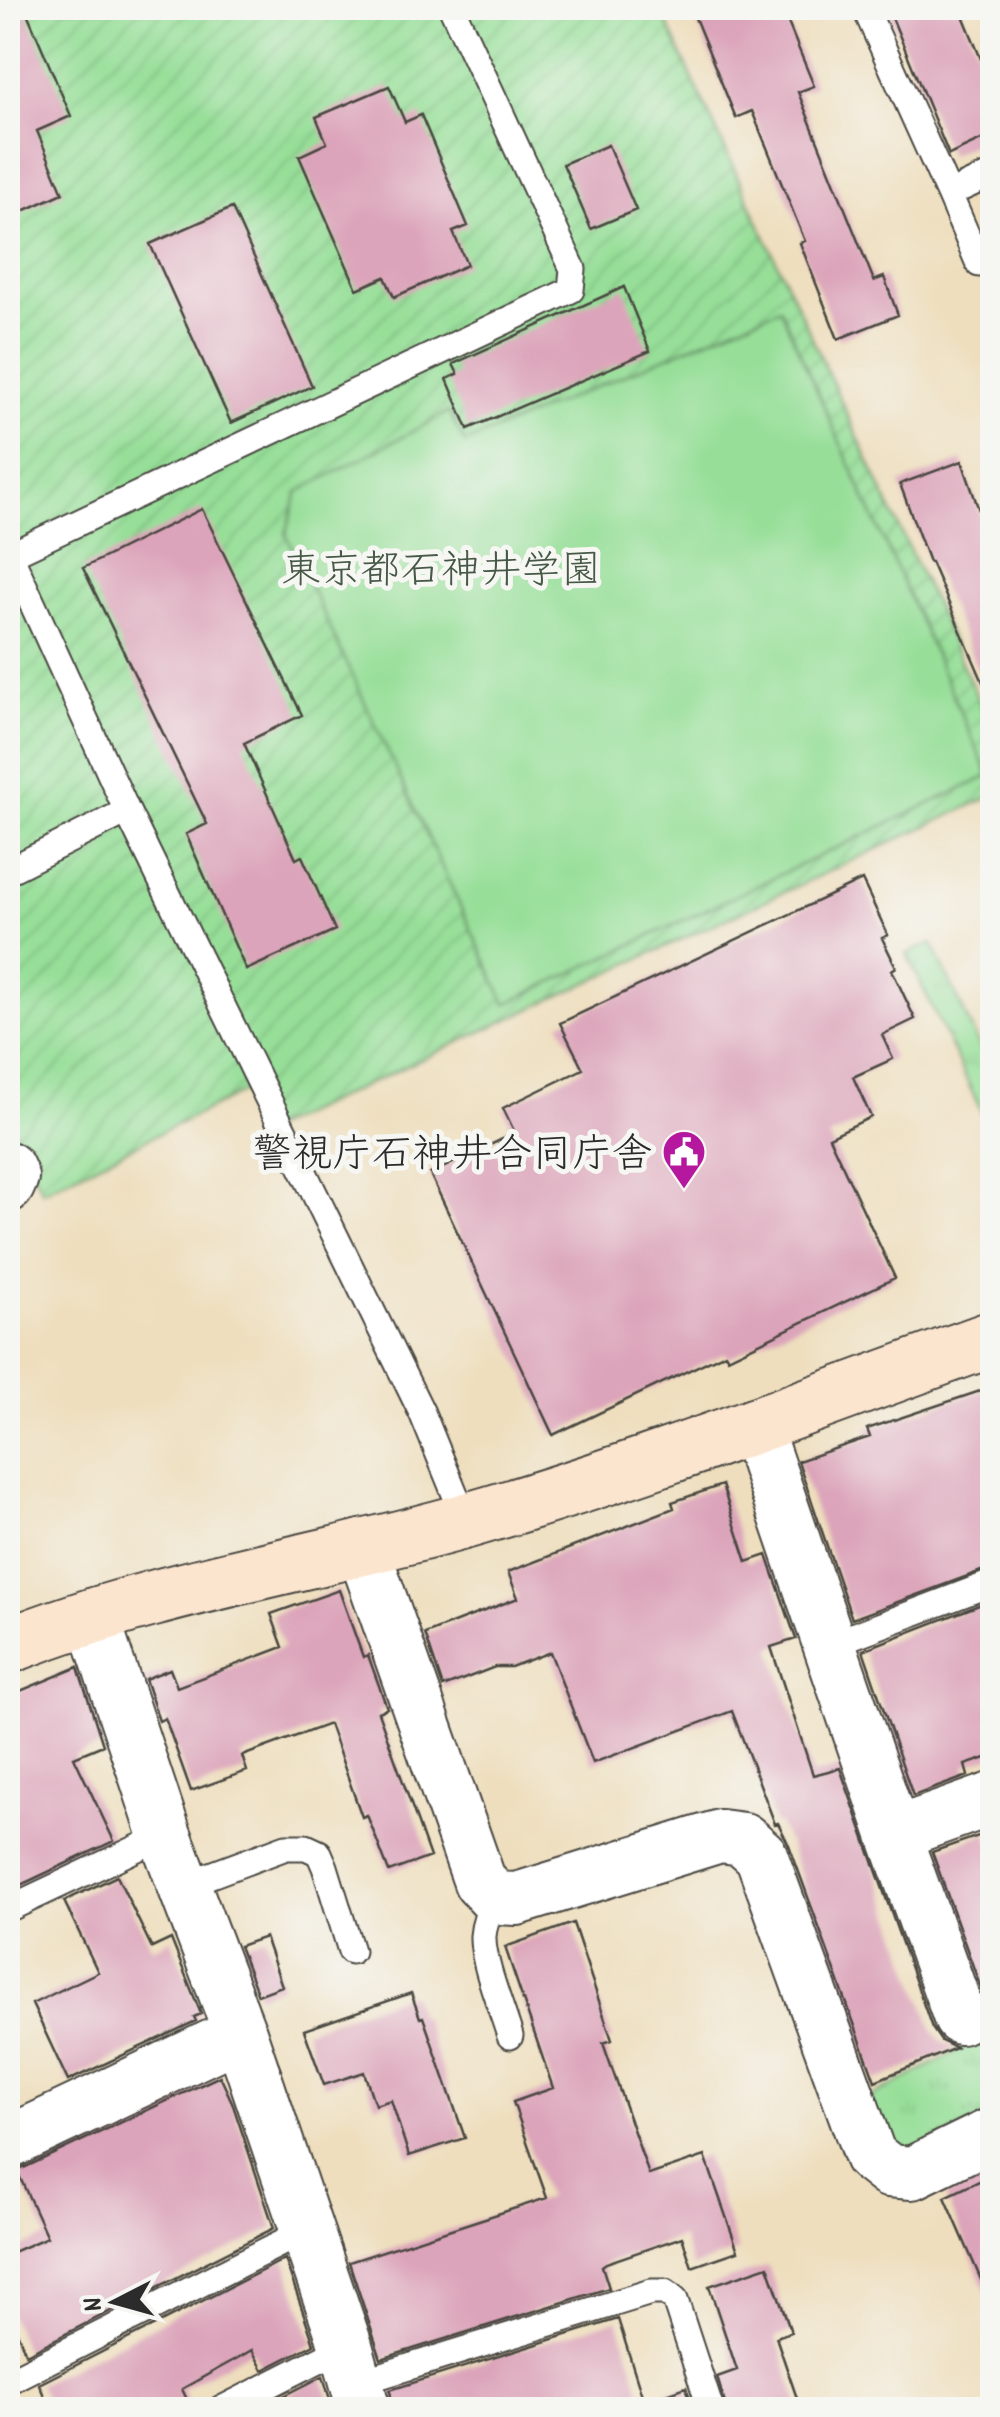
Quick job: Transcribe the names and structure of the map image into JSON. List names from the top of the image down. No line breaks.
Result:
{"parks":["東京都石神井学園"],"places":{"public building":["警視庁石神井合同庁舎"]},"north":"left"}
